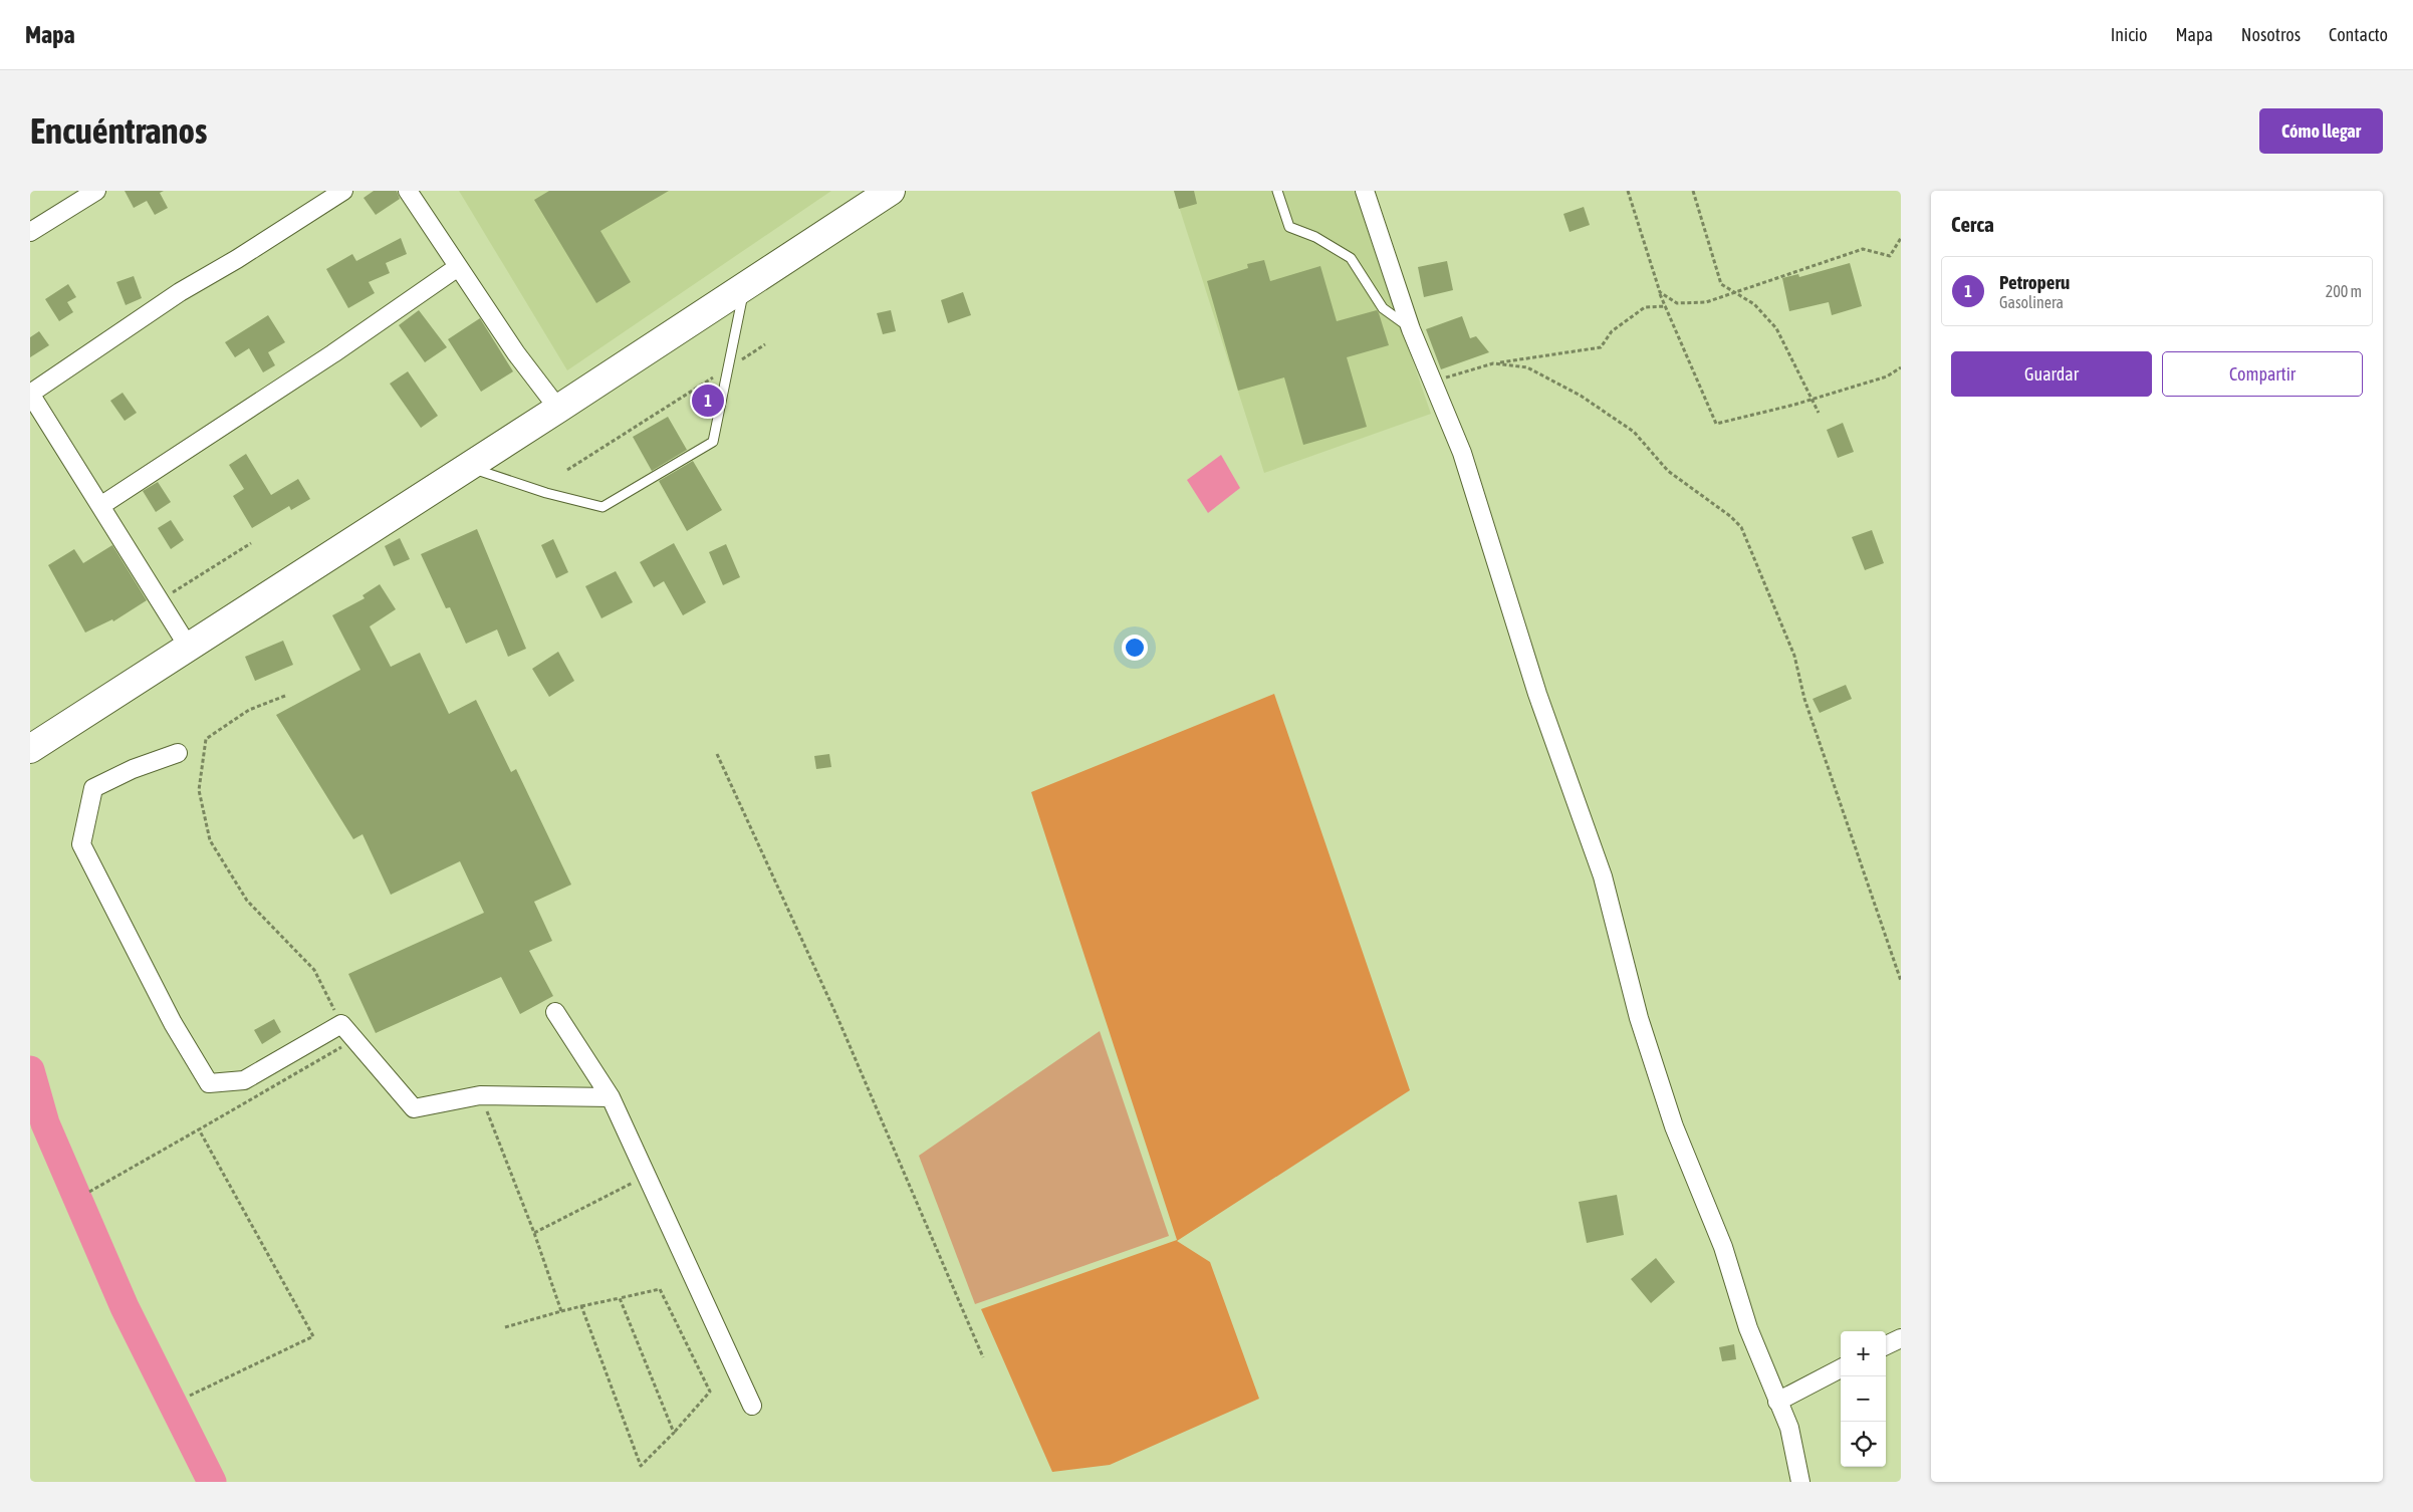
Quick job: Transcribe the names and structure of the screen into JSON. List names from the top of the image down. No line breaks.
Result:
{"page":{"header":"Mapa","nav":["Inicio","Mapa","Nosotros","Contacto"],"buttons":["Cómo llegar",["Guardar","Compartir"]],"title":"Encuéntranos","heading":"Cerca","list":[{"mark":"1","name":"Petroperu","note":"Gasolinera","value":"200 m"}],"pins":"1","map_buttons":["+","−"]}}
